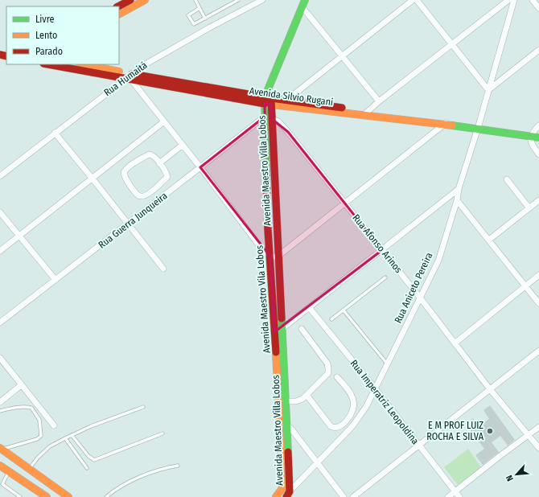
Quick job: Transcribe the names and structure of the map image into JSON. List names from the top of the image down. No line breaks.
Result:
{"streets":{"street":["Rua Humaitá","Avenida Silvio Rugani","Avenida Maestro Villa Lobos","Rua Guerra Junqueira","Rua Afonso Arinos","Rua Aniceto Pereira","Avenida Maestro Vila Lobos","Rua Imperatriz Leopoldina"]},"crossings":[["Rua Humaitá","Avenida Silvio Rugani"],["Avenida Silvio Rugani","Rua Aniceto Pereira"],["Avenida Silvio Rugani","Avenida Maestro Vila Lobos"],["Avenida Maestro Villa Lobos","Rua Guerra Junqueira"],["Avenida Maestro Villa Lobos","Rua Afonso Arinos"],["Avenida Maestro Villa Lobos","Rua Aniceto Pereira"],["Avenida Maestro Villa Lobos","Avenida Maestro Vila Lobos"],["Rua Guerra Junqueira","Rua Afonso Arinos"],["Rua Guerra Junqueira","Avenida Maestro Vila Lobos"],["Rua Afonso Arinos","Rua Aniceto Pereira"],["Rua Afonso Arinos","Avenida Maestro Vila Lobos"],["Rua Aniceto Pereira","Rua Imperatriz Leopoldina"]],"places":["E M PROF LUIZ ROCHA E SILVA"],"legend":["Livre","Lento","Parado"],"north":"bottom left"}
